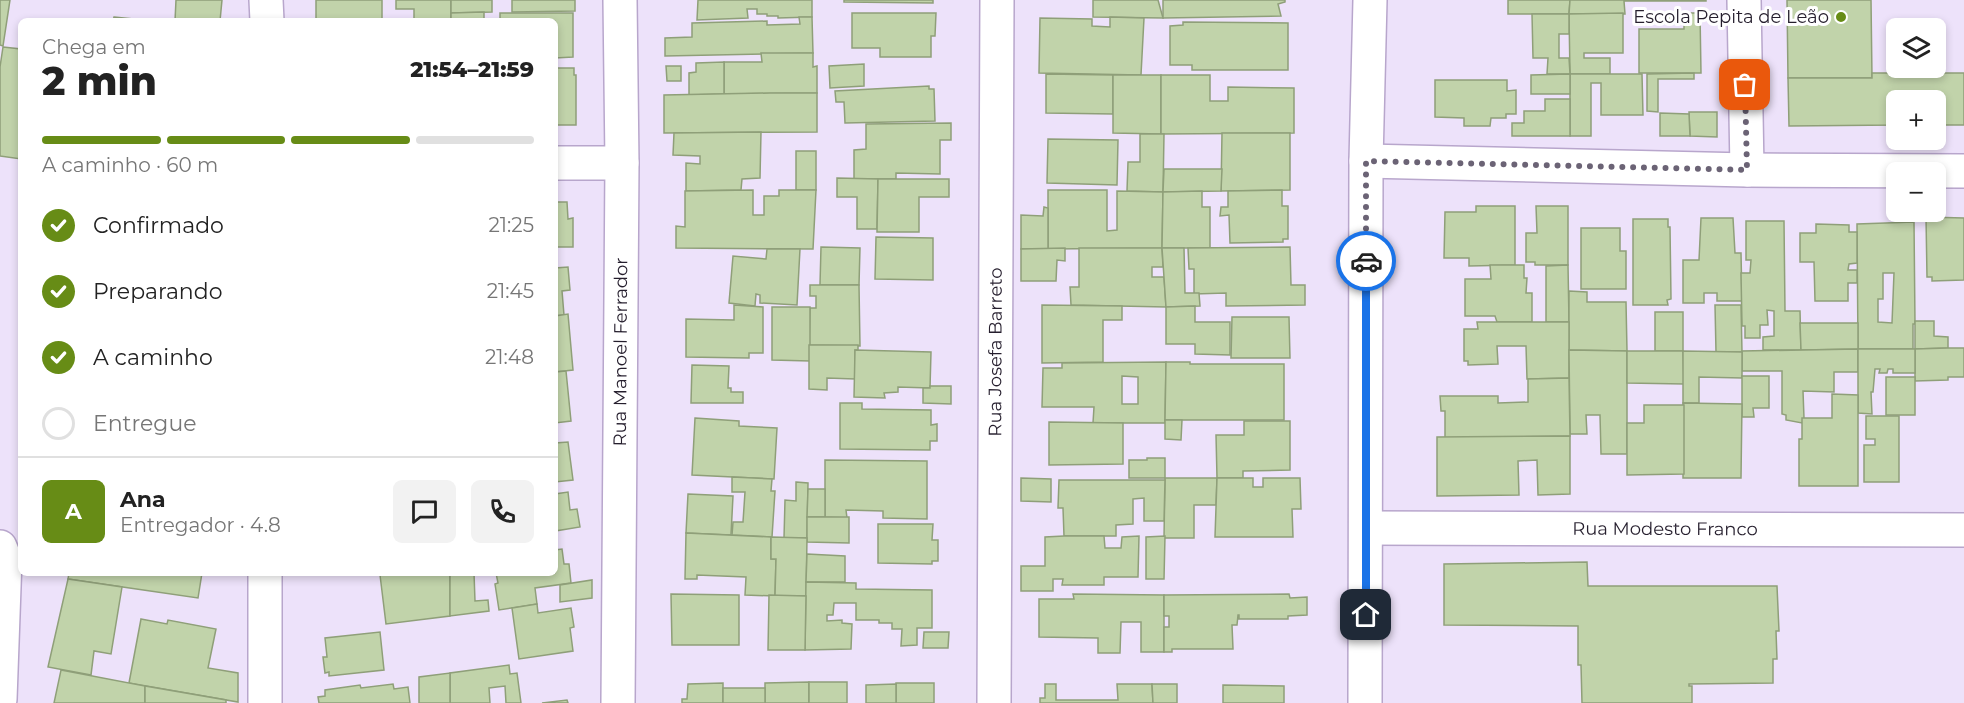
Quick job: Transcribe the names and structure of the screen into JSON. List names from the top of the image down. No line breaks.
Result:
{"streets":{"street":["Rua Manoel Ferrador","Rua Josefa Barreto","Rua Modesto Franco"]},"places":["Escola Pepita de Leão"],"page":{"map_buttons":["+","−"],"heading":["2 min","Chega em","21:54–21:59"],"panel":["Ana","Entregador · 4.8"],"bar":"A caminho · 60 m","list":[["Confirmado","21:25"],["Preparando","21:45"],["A caminho","21:48"],"Entregue"],"round":"A"}}
